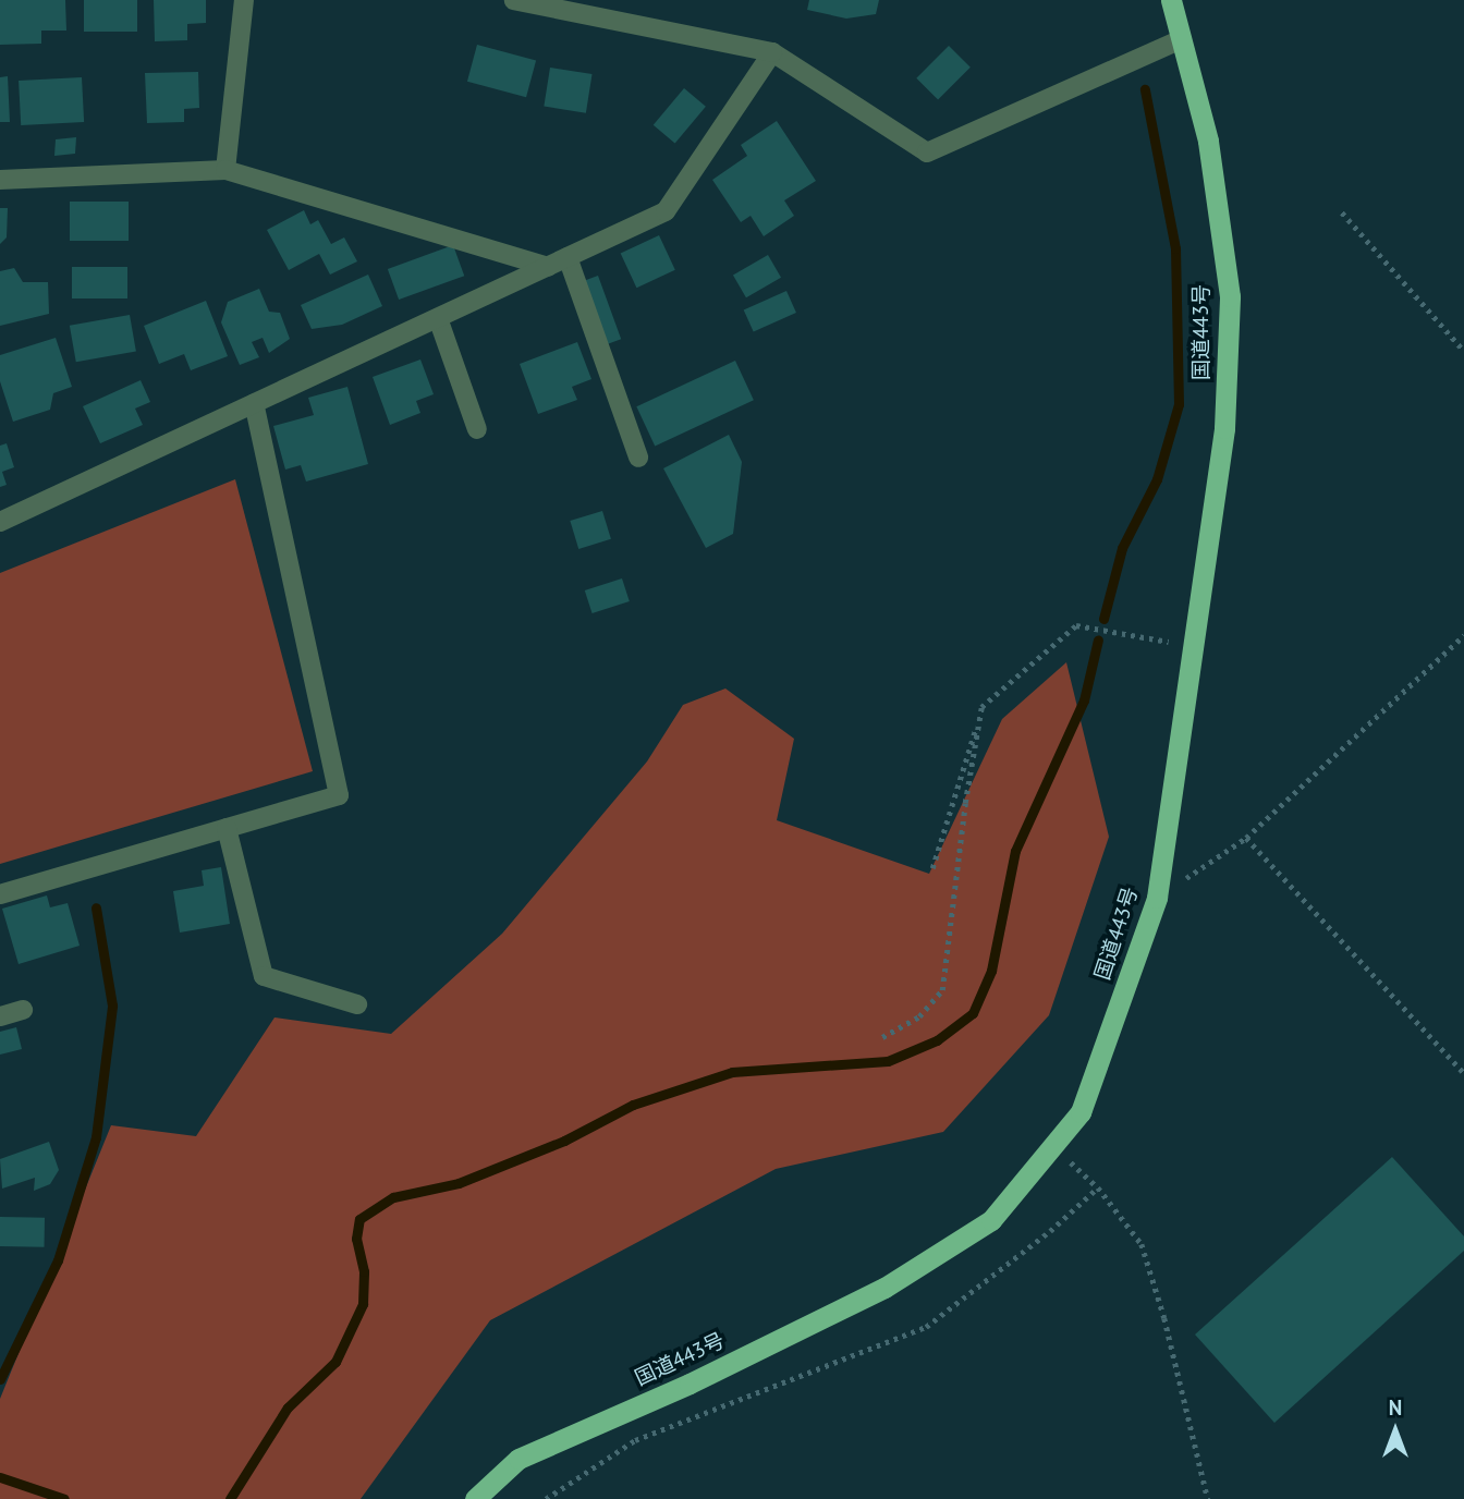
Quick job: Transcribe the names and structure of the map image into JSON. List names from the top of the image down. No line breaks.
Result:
{"streets":{"highway":["国道443号"]},"north":"top"}
